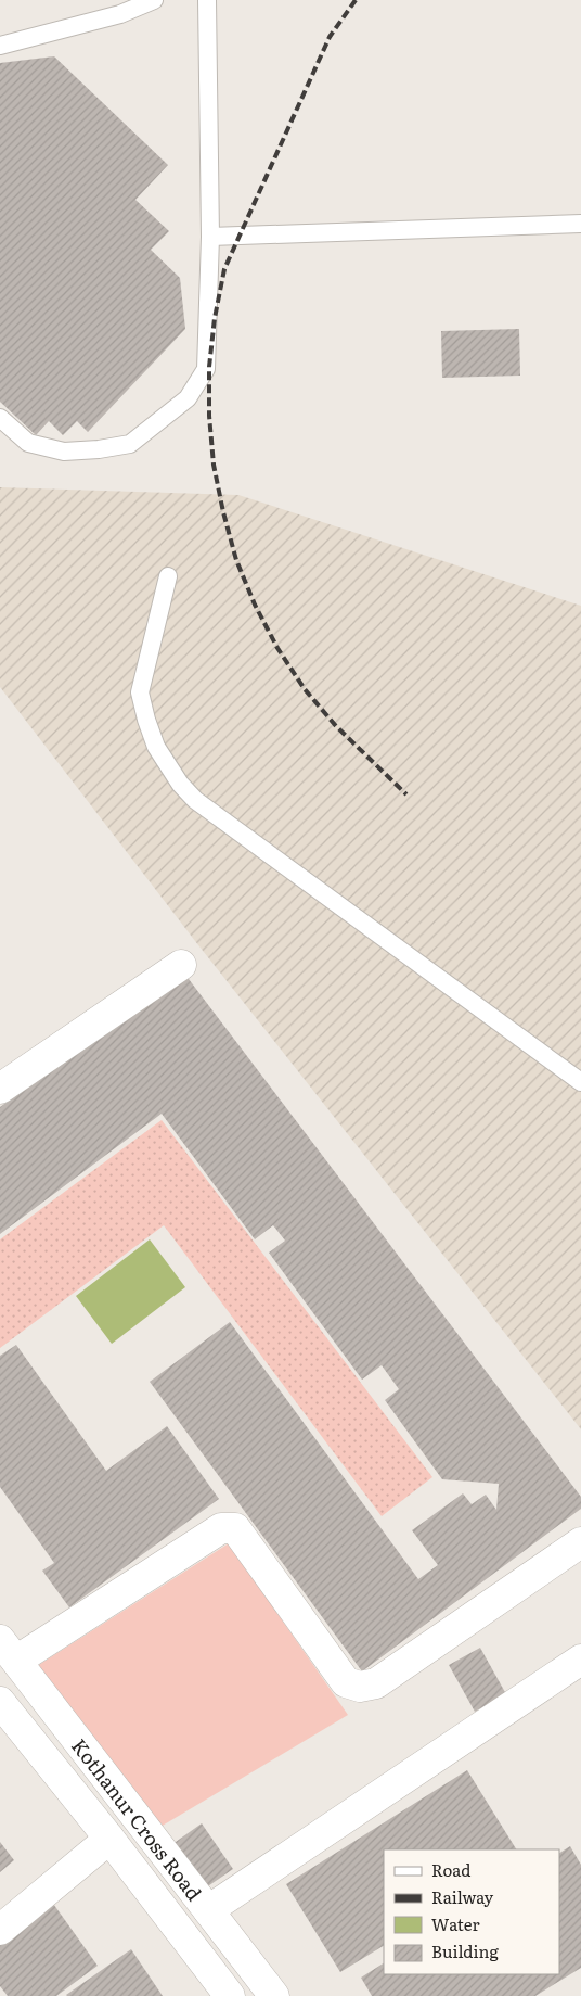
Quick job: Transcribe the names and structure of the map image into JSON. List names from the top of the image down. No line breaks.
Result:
{"streets":{"street":["Kothanur Cross Road"]},"legend":["Road","Railway","Water","Building"]}
